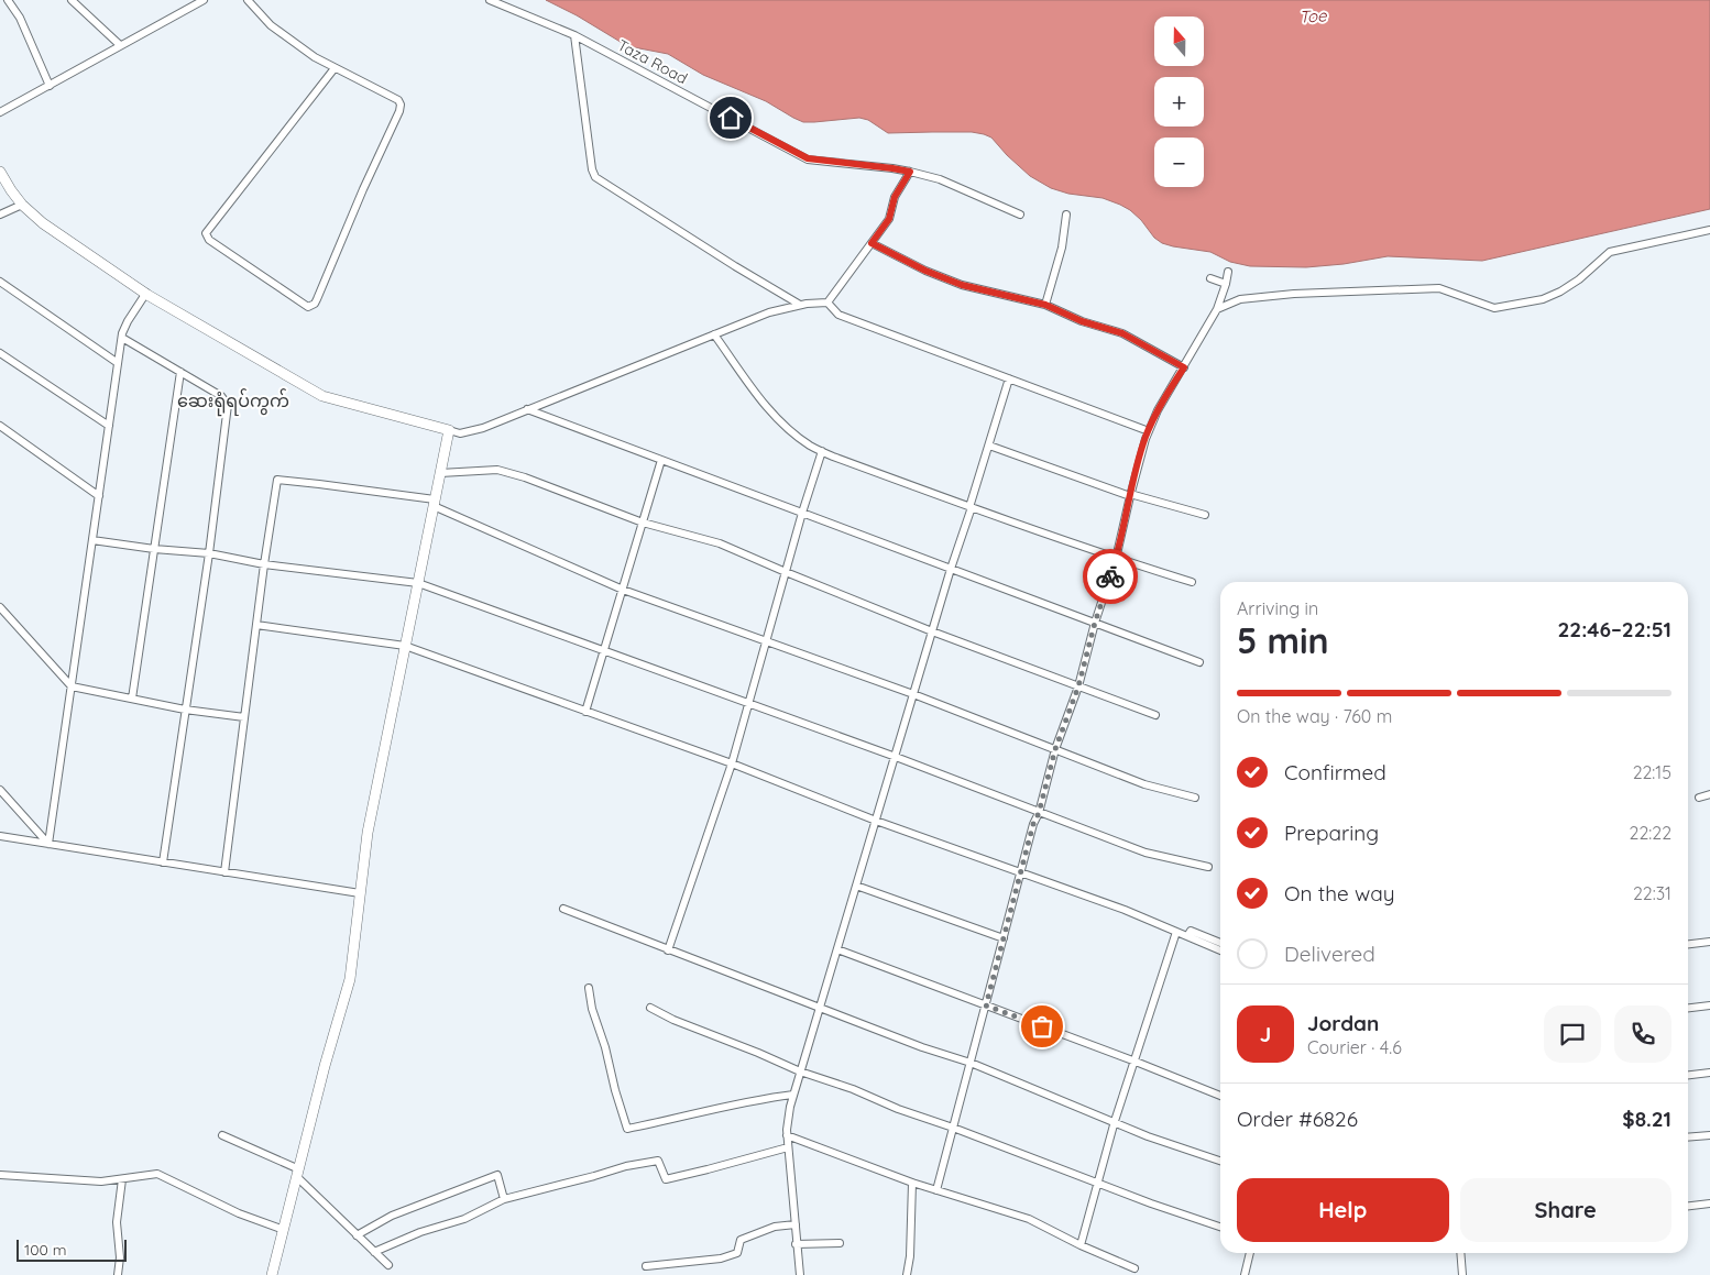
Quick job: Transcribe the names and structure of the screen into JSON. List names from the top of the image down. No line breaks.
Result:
{"streets":{"street":["Taza Road"]},"districts":["ဆေးရုံရပ်ကွက်"],"water":["Toe"],"scale_bar":"100 m","north":"top","page":{"map_buttons":["+","−"],"heading":["5 min","Arriving in","22:46–22:51"],"panel":["Jordan","Courier · 4.6","Order #6826","$8.21"],"bar":"On the way · 760 m","list":[["Confirmed","22:15"],["Preparing","22:22"],["On the way","22:31"],"Delivered"],"round":"J","buttons":["Help","Share"],"scale":"100 m"}}
